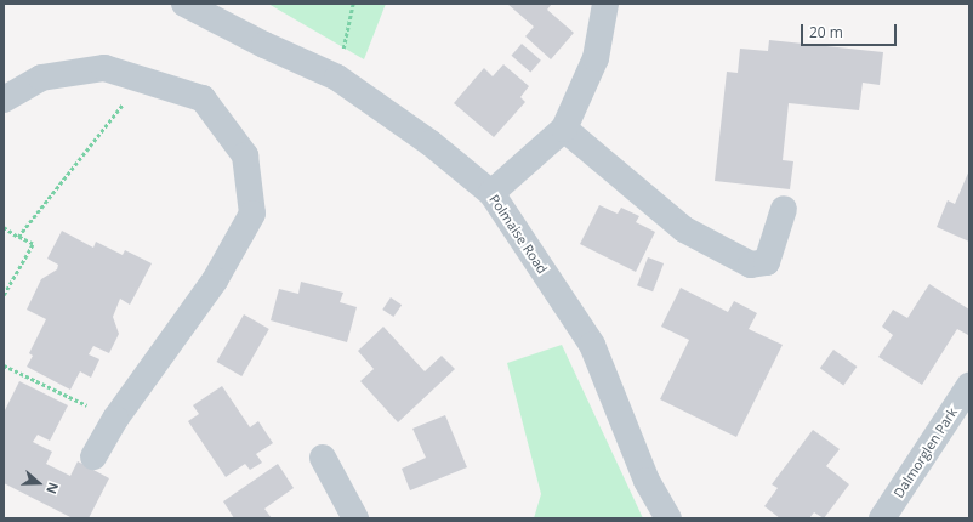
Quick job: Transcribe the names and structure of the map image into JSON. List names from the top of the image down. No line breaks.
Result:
{"streets":{"street":["Polmaise Road","Dalmorglen Park"]},"scale_bar":"20 m","north":"right"}
